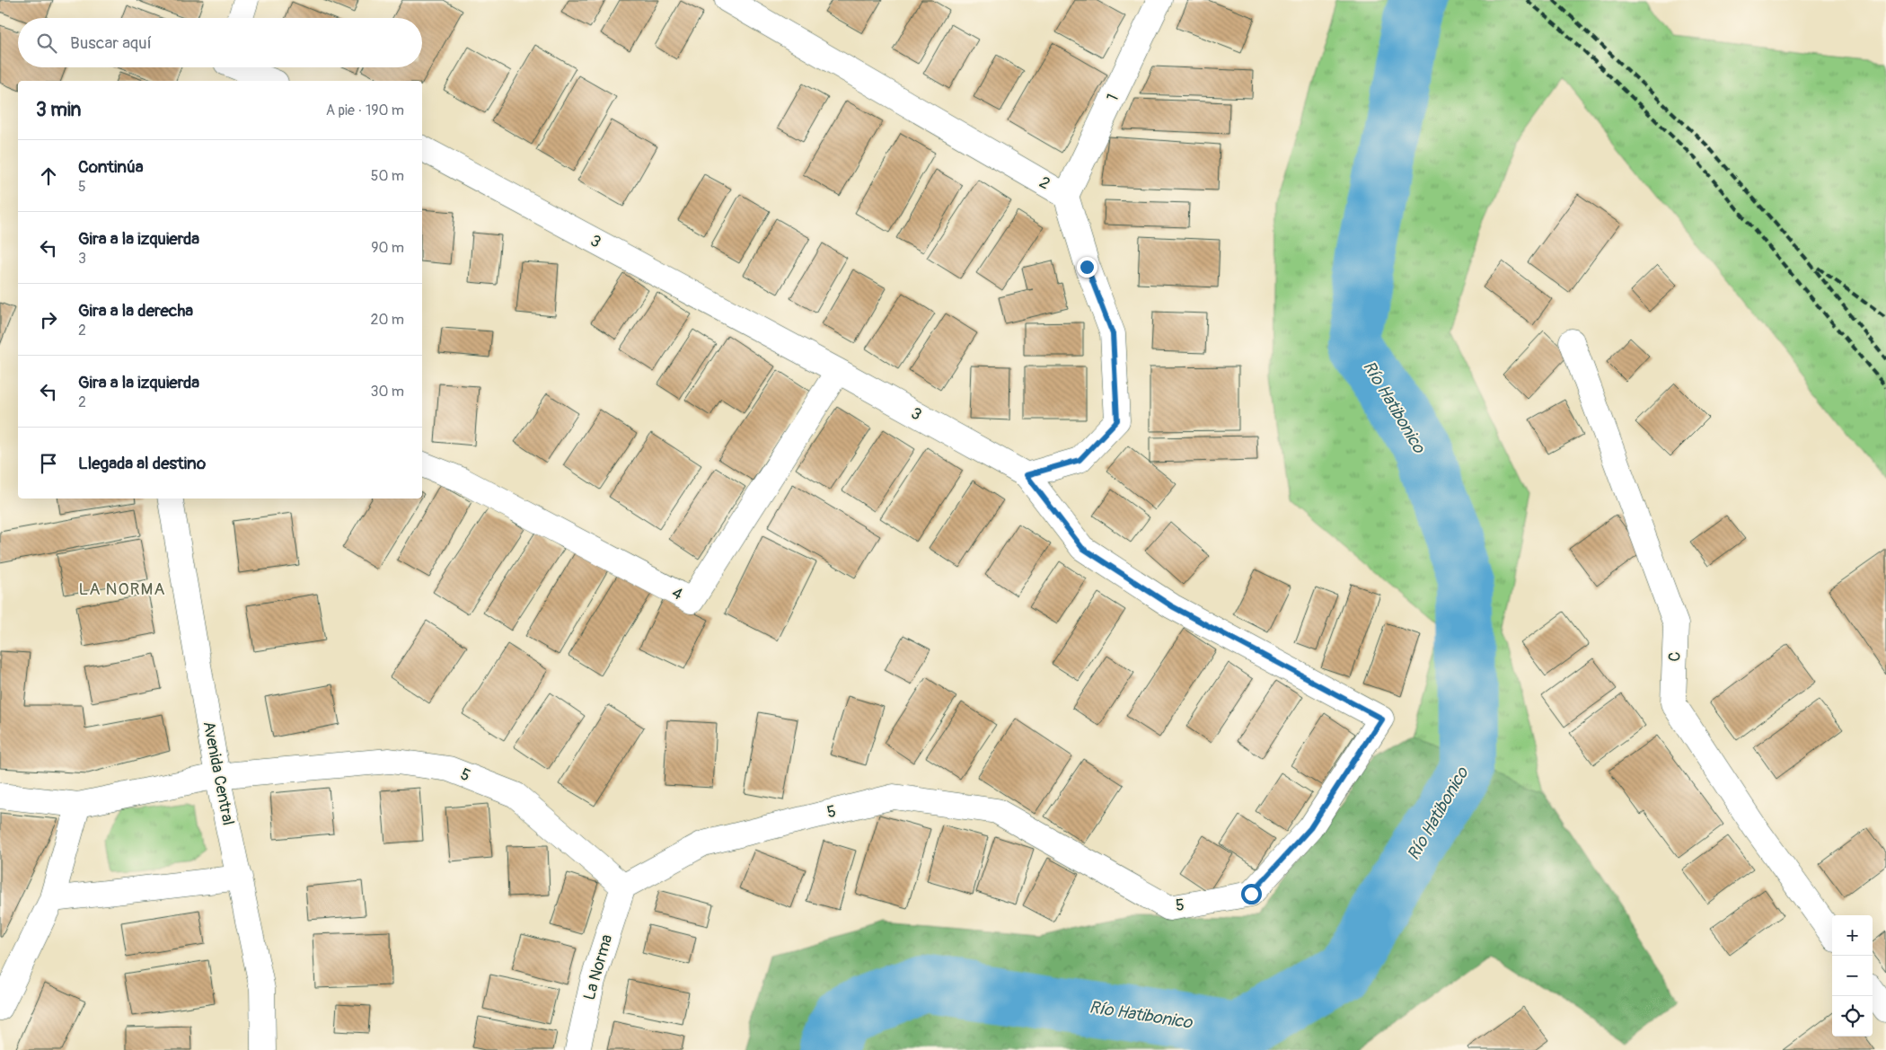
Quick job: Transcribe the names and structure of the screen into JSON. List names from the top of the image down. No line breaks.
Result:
{"streets":{"street":["1","2","3","4","C","Avenida Central","5","La Norma"]},"crossings":[["1","2"],["2","3"],["3","4"],["3","5"],["Avenida Central","5"],["5","La Norma"]],"districts":["LA NORMA"],"water":["Río Hatibonico"],"page":{"search":"Buscar aquí","heading":["3 min","A pie · 190 m"],"list":[["Continúa","5","50 m"],["Gira a la izquierda","3","90 m"],["Gira a la derecha","2","20 m"],["Gira a la izquierda","2","30 m"],"Llegada al destino"],"map_buttons":["+","−"]}}
